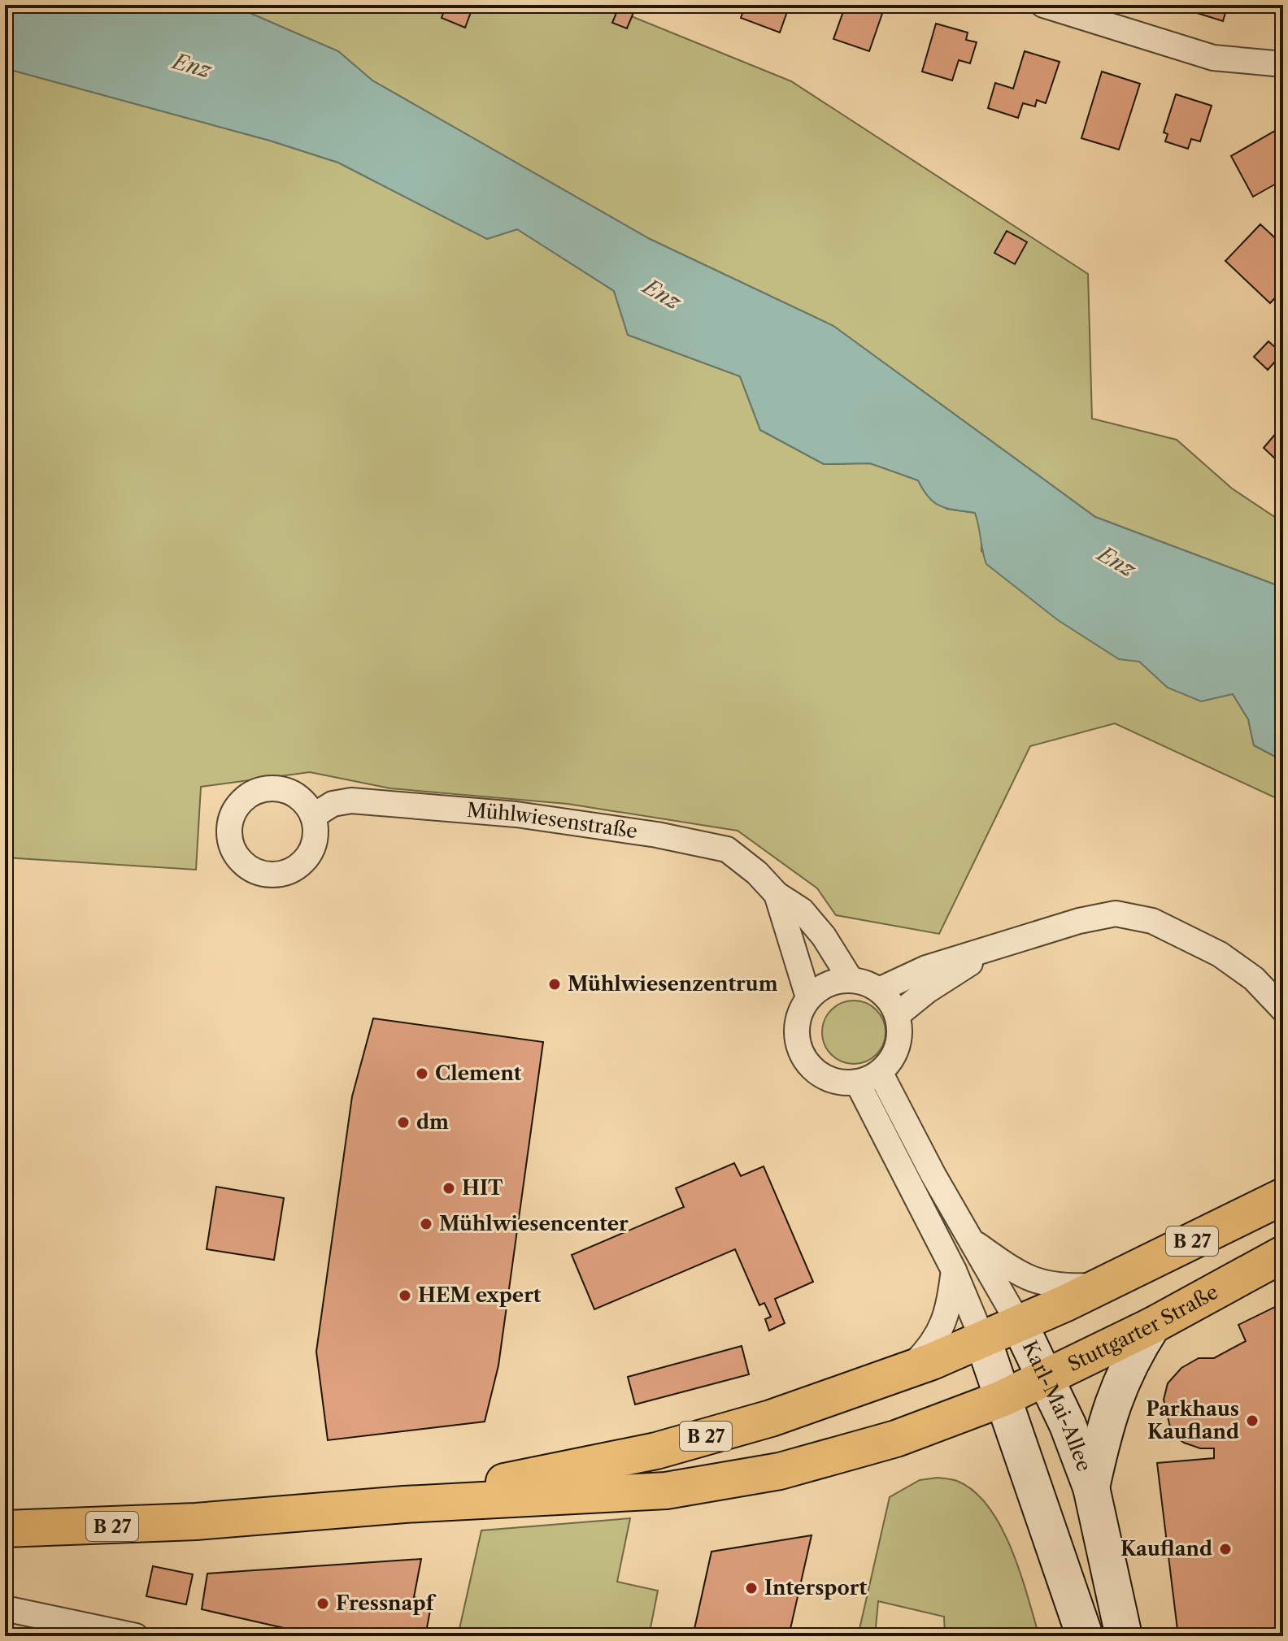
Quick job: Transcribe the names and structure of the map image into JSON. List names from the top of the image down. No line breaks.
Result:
{"streets":{"main road":["B 27","Stuttgarter Straße","Karl-Mai-Allee"],"street":["Mühlwiesenstraße"]},"crossings":[["B 27","Stuttgarter Straße"],["B 27","Karl-Mai-Allee"],["Stuttgarter Straße","Karl-Mai-Allee"]],"water":["Enz"],"places":["Mühlwiesenzentrum","Clement","dm","HIT","Mühlwiesencenter","HEM expert","Parkhaus Kaufland","Kaufland","Intersport","Fressnapf"]}
